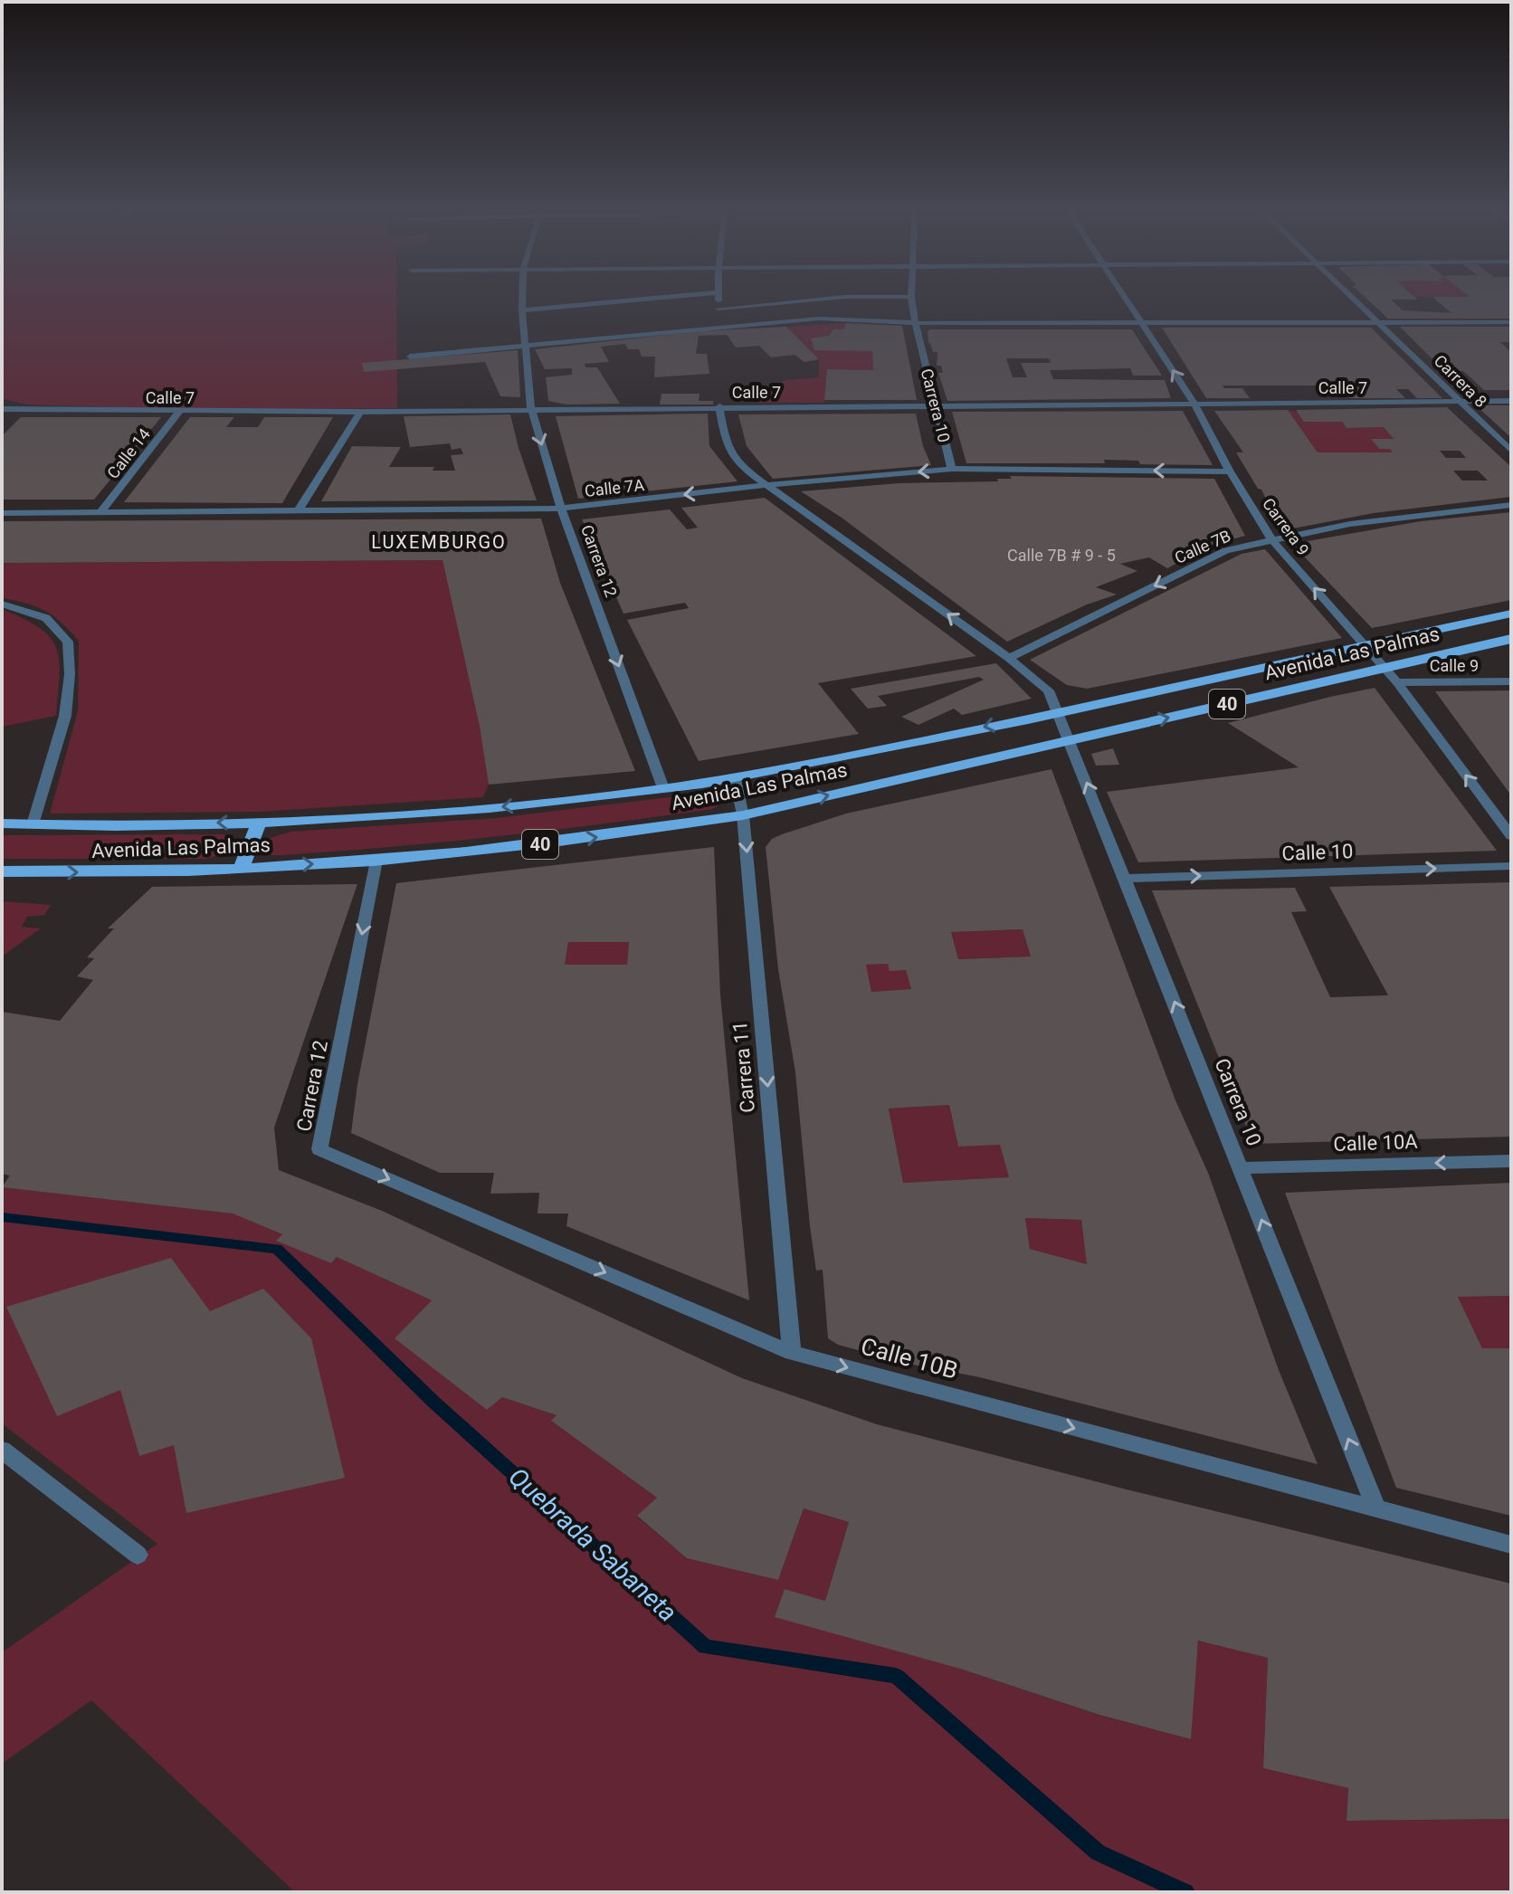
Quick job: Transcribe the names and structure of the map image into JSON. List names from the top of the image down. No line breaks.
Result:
{"streets":{"main road":["Avenida Las Palmas","40"],"street":["Carrera 8","Calle 7","Carrera 10","Calle 14","Calle 7A","Carrera 9","Calle 7B","Carrera 12","Calle 9","Calle 10","Carrera 11","Calle 10A","Calle 10B"]},"crossings":[["Carrera 8","Calle 7"],["Calle 7","Carrera 10"],["Calle 7","Calle 14"],["Calle 7","Carrera 9"],["Calle 7","Carrera 12"],["Carrera 10","Calle 7A"],["Carrera 10","Avenida Las Palmas"],["Carrera 10","Calle 10"],["Carrera 10","Calle 10A"],["Carrera 10","Calle 10B"],["Calle 14","Calle 7A"],["Calle 7A","Carrera 9"],["Calle 7A","Carrera 12"],["Carrera 9","Calle 7B"],["Carrera 9","Avenida Las Palmas"],["Carrera 9","Calle 9"],["Carrera 12","Avenida Las Palmas"],["Carrera 12","Calle 10B"],["Avenida Las Palmas","Carrera 11"],["Carrera 11","Calle 10B"]],"one_way":["Carrera 10","Calle 7A","Carrera 9","Calle 7B","Carrera 12","Calle 10","Carrera 11","Calle 10A","Calle 10B"],"districts":["LUXEMBURGO"],"water":["Quebrada Sabaneta"],"house_numbers":["Calle 7B # 9 - 5"]}
